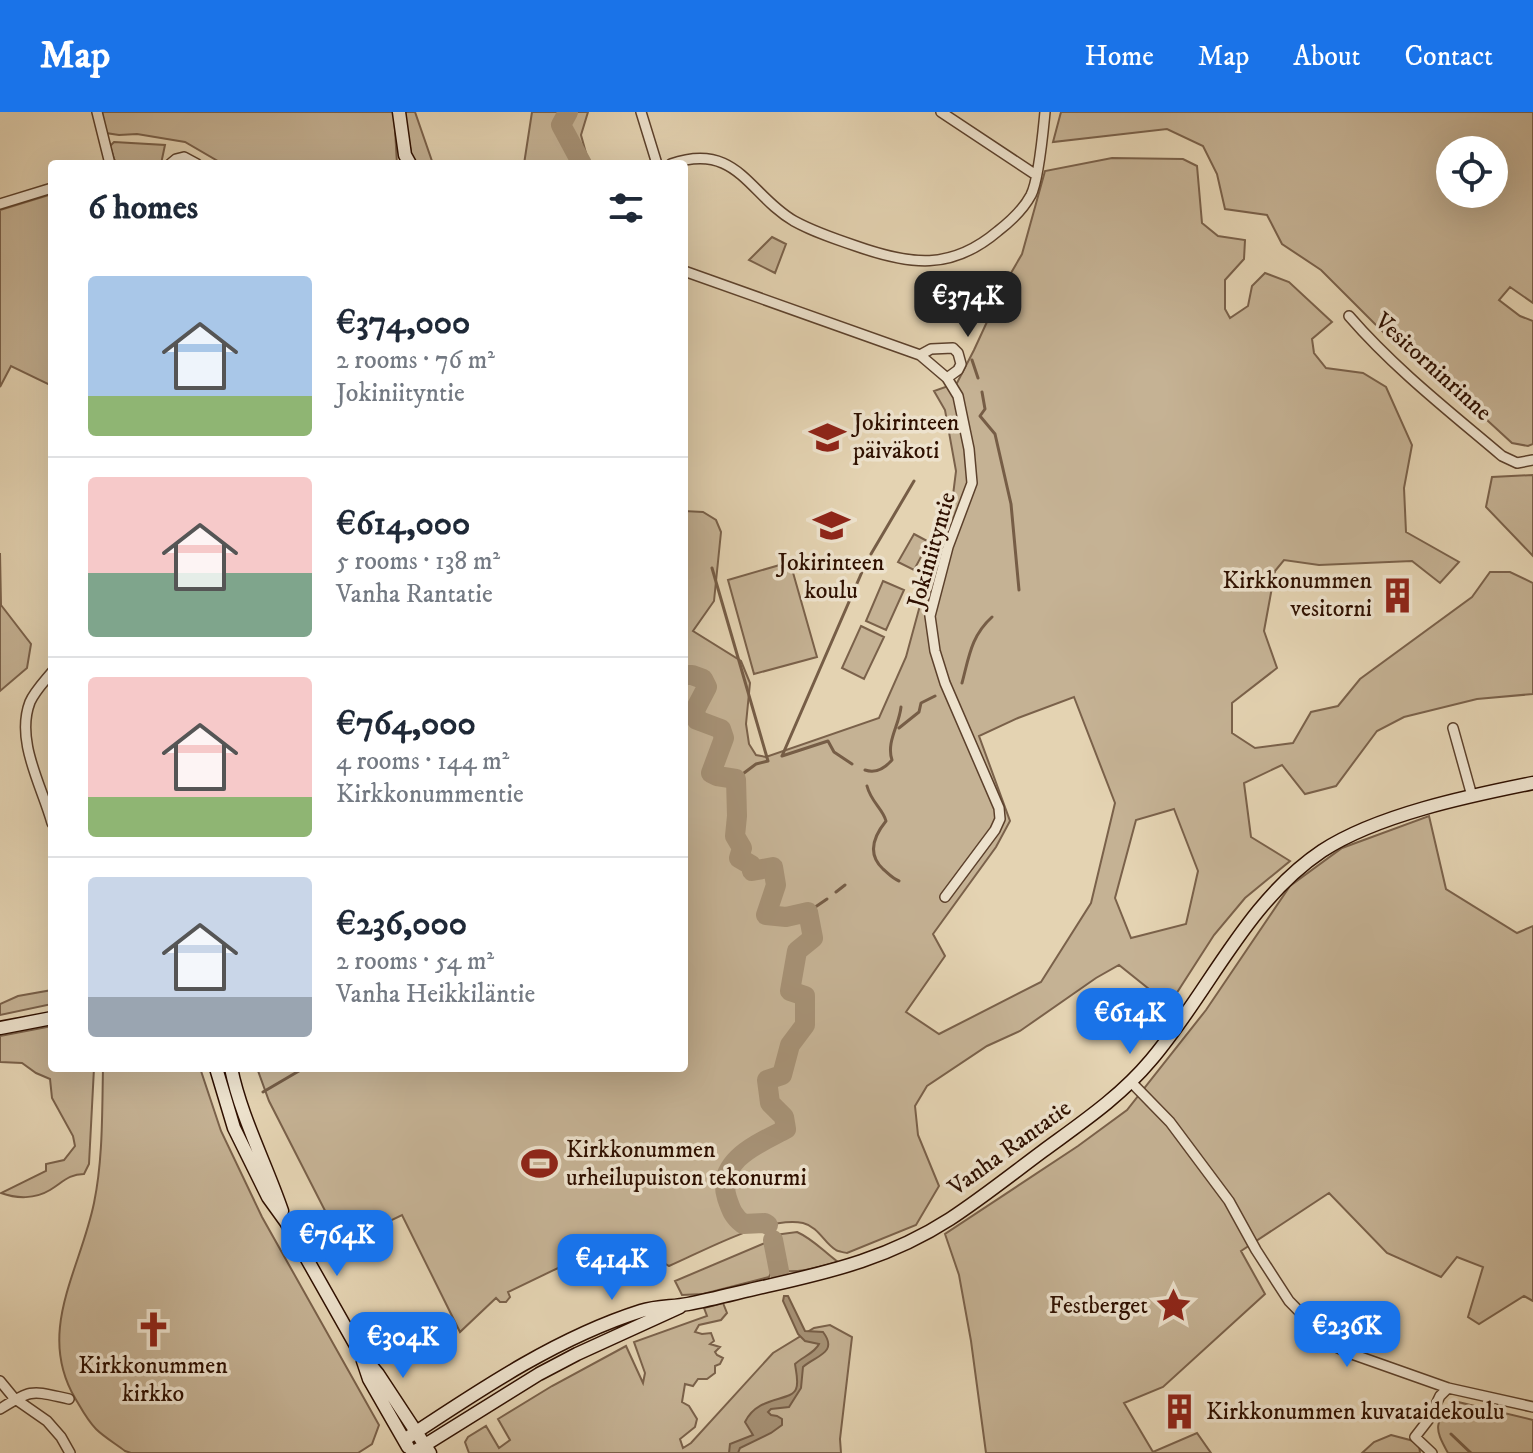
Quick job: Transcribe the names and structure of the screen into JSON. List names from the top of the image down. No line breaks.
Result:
{"streets":{"main road":["Vanha Rantatie"],"street":["Vesitorninrinne","Jokiniityntie"]},"places":{"school or university":["Jokirinteen päiväkoti","Jokirinteen koulu"],"building":["Kirkkonummen vesitorni","Kirkkonummen kuvataidekoulu"],"sports":["Kirkkonummen urheilupuiston tekonurmi"],"place":["Festberget"],"church":["Kirkkonummen kirkko"]},"page":{"header":"Map","nav":["Home","Map","About","Contact"],"heading":"6 homes","list":[{"name":"€374,000","note":"2 rooms · 76 m² · Jokiniityntie"},{"name":"€614,000","note":"5 rooms · 138 m² · Vanha Rantatie"},{"name":"€764,000","note":"4 rooms · 144 m² · Kirkkonummentie"},{"name":"€236,000","note":"2 rooms · 54 m² · Vanha Heikkiläntie"}],"price":["€374K","€614K","€764K","€414K","€236K","€304K"]}}
